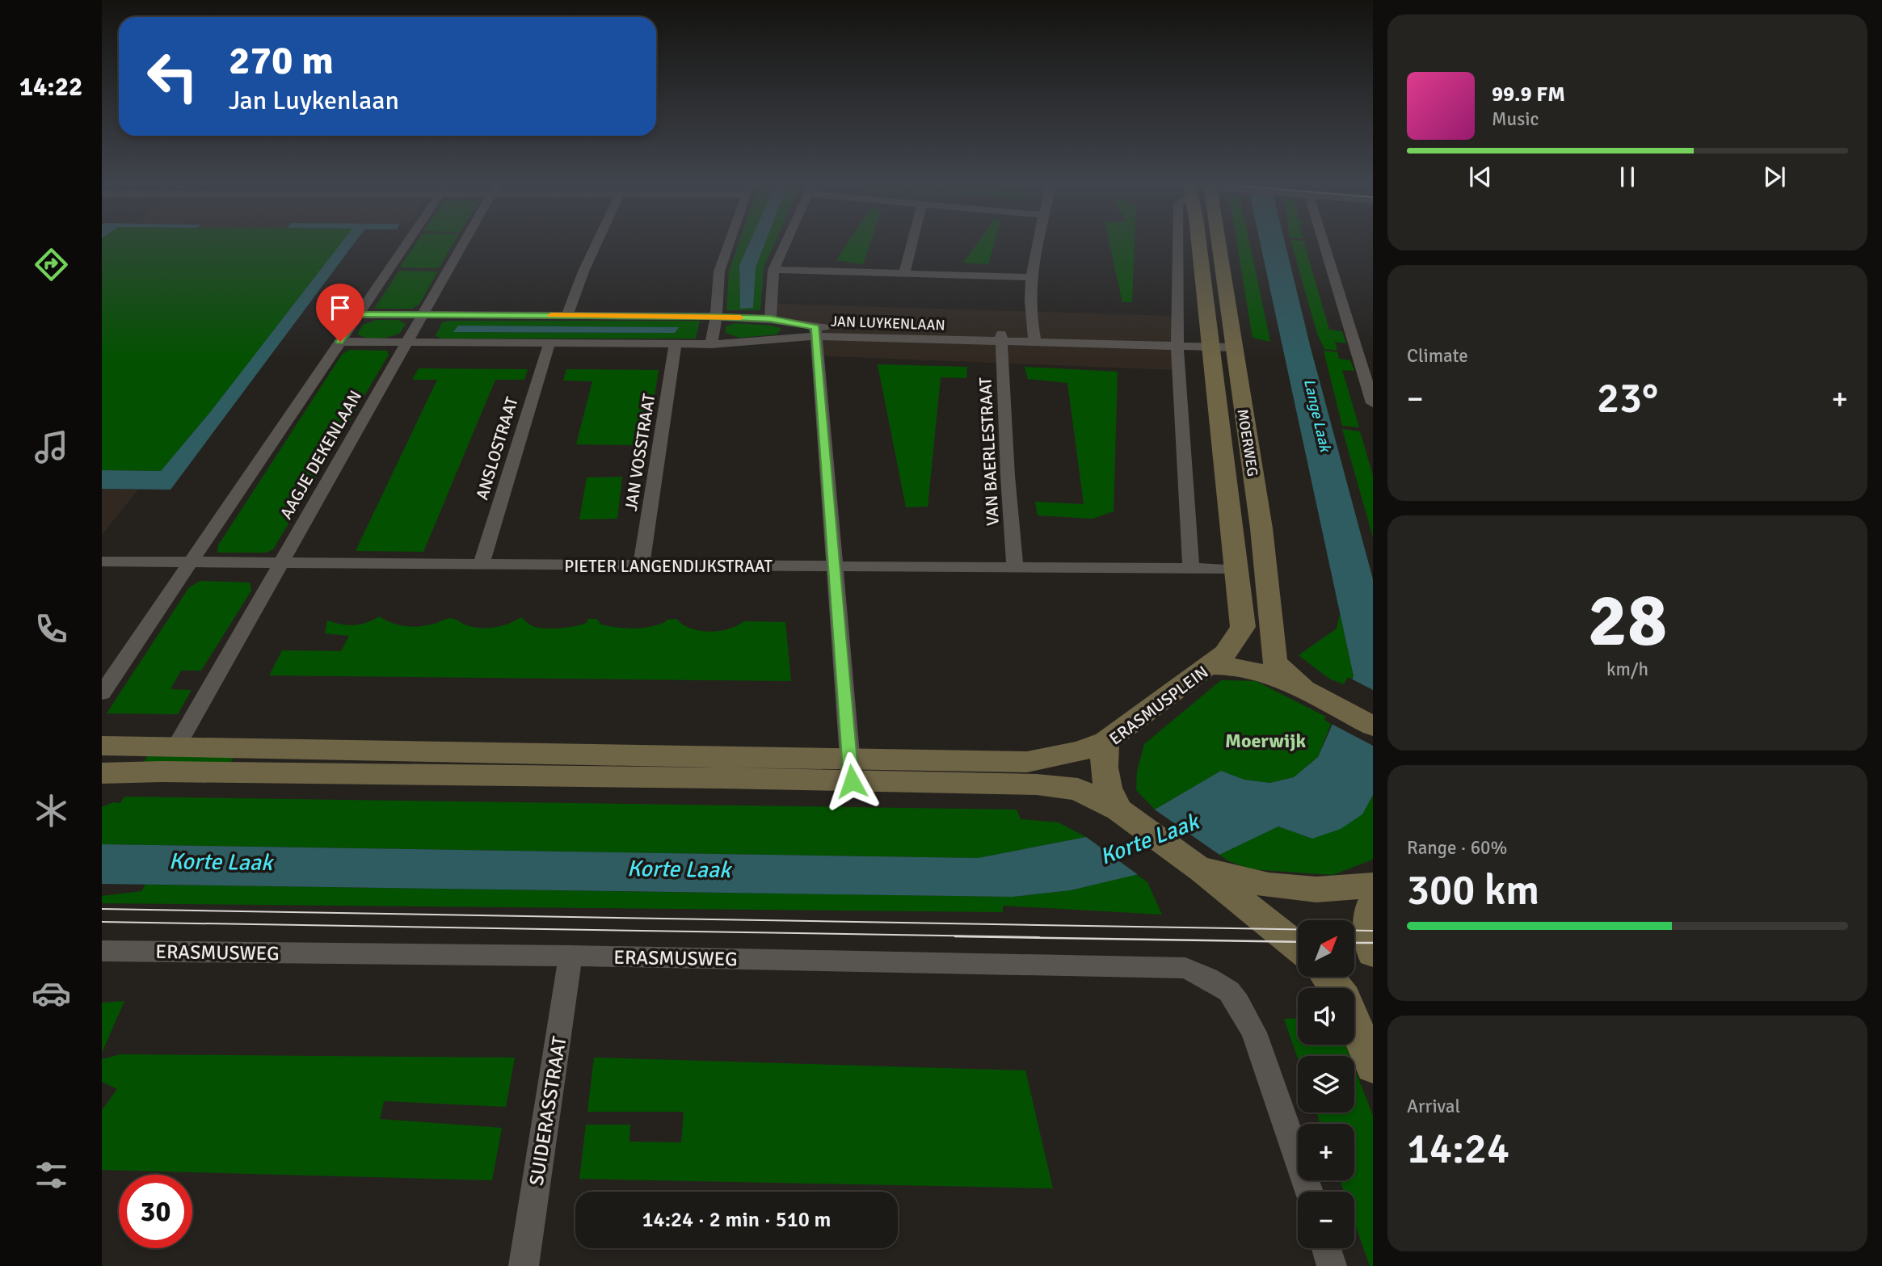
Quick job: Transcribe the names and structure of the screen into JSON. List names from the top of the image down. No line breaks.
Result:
{"streets":{"main road":["MOERWEG","ERASMUSPLEIN"],"street":["JAN LUYKENLAAN","ANSLOSTRAAT","VAN BAERLESTRAAT","JAN VOSSTRAAT","AAGJE DEKENLAAN","PIETER LANGENDIJKSTRAAT","ERASMUSWEG","SUIDERASSTRAAT"]},"crossings":[["JAN LUYKENLAAN","MOERWEG"],["JAN LUYKENLAAN","ANSLOSTRAAT"],["JAN LUYKENLAAN","VAN BAERLESTRAAT"],["JAN LUYKENLAAN","JAN VOSSTRAAT"],["JAN LUYKENLAAN","AAGJE DEKENLAAN"],["MOERWEG","PIETER LANGENDIJKSTRAAT"],["MOERWEG","ERASMUSPLEIN"],["ANSLOSTRAAT","PIETER LANGENDIJKSTRAAT"],["VAN BAERLESTRAAT","PIETER LANGENDIJKSTRAAT"],["JAN VOSSTRAAT","PIETER LANGENDIJKSTRAAT"],["AAGJE DEKENLAAN","PIETER LANGENDIJKSTRAAT"],["ERASMUSWEG","SUIDERASSTRAAT"]],"districts":["Moerwijk"],"water":["Lange Laak","Korte Laak"],"north":"top right","page":{"tabs":"14:22","turn":["270 m","Jan Luykenlaan"],"song":["99.9 FM","Music"],"tile":["Climate",["28","km/h"],["Range · 60%","300 km"],["Arrival","14:24"]],"heat":["−","23°","+"],"map_buttons":["+","−"],"limit":"30","trip":"14:24 · 2 min · 510 m"}}
